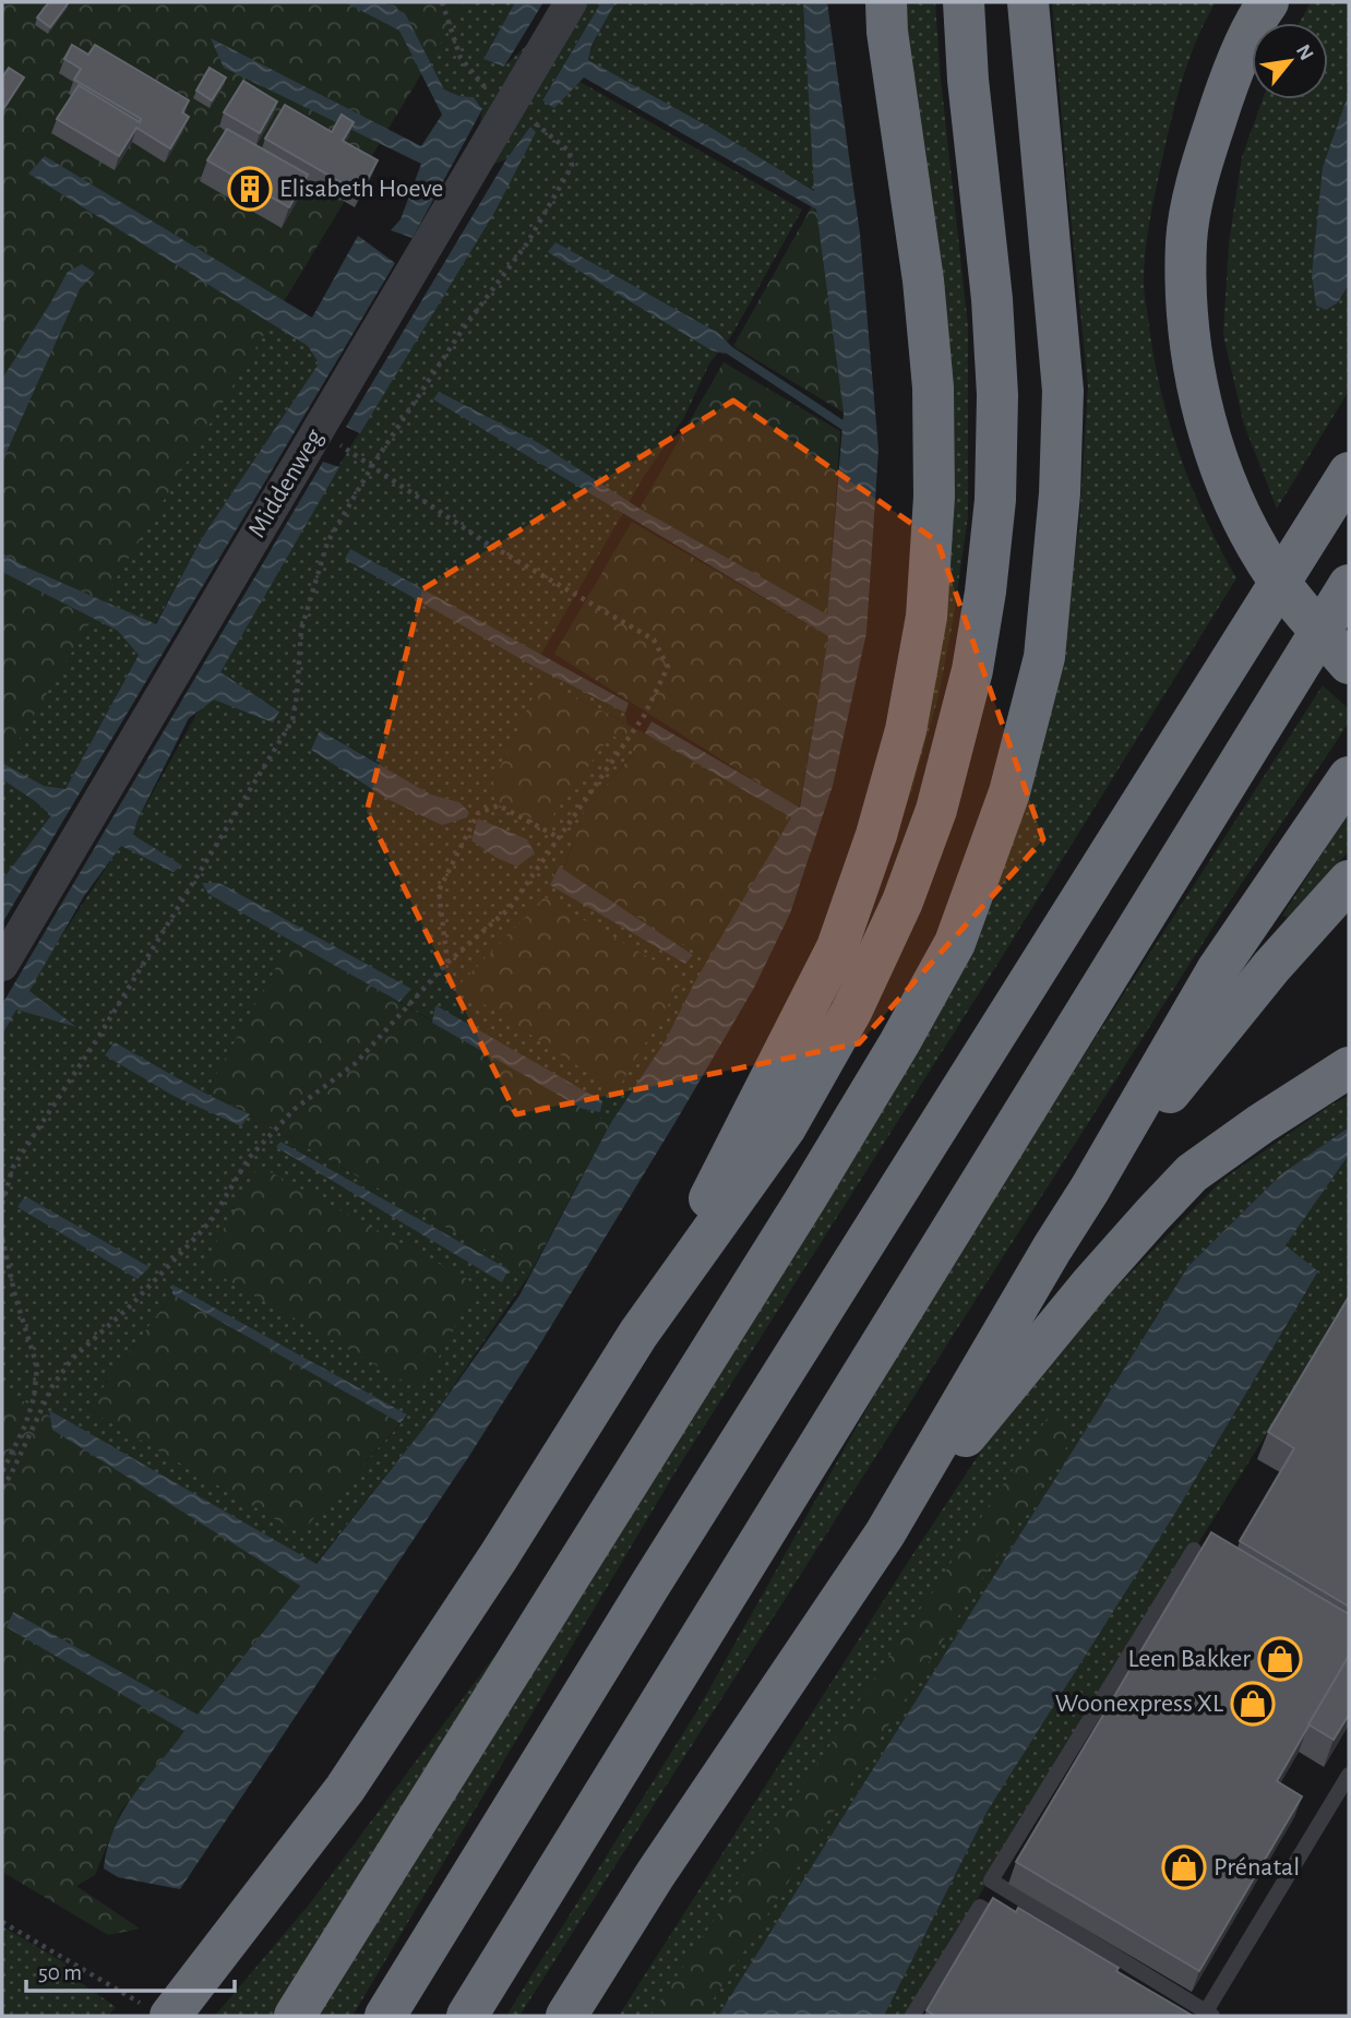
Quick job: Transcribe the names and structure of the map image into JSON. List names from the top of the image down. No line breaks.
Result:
{"streets":{"street":["Middenweg"]},"places":{"building":["Elisabeth Hoeve"],"shop":["Leen Bakker","Woonexpress XL","Prénatal"]},"scale_bar":"50 m","north":"top right"}
